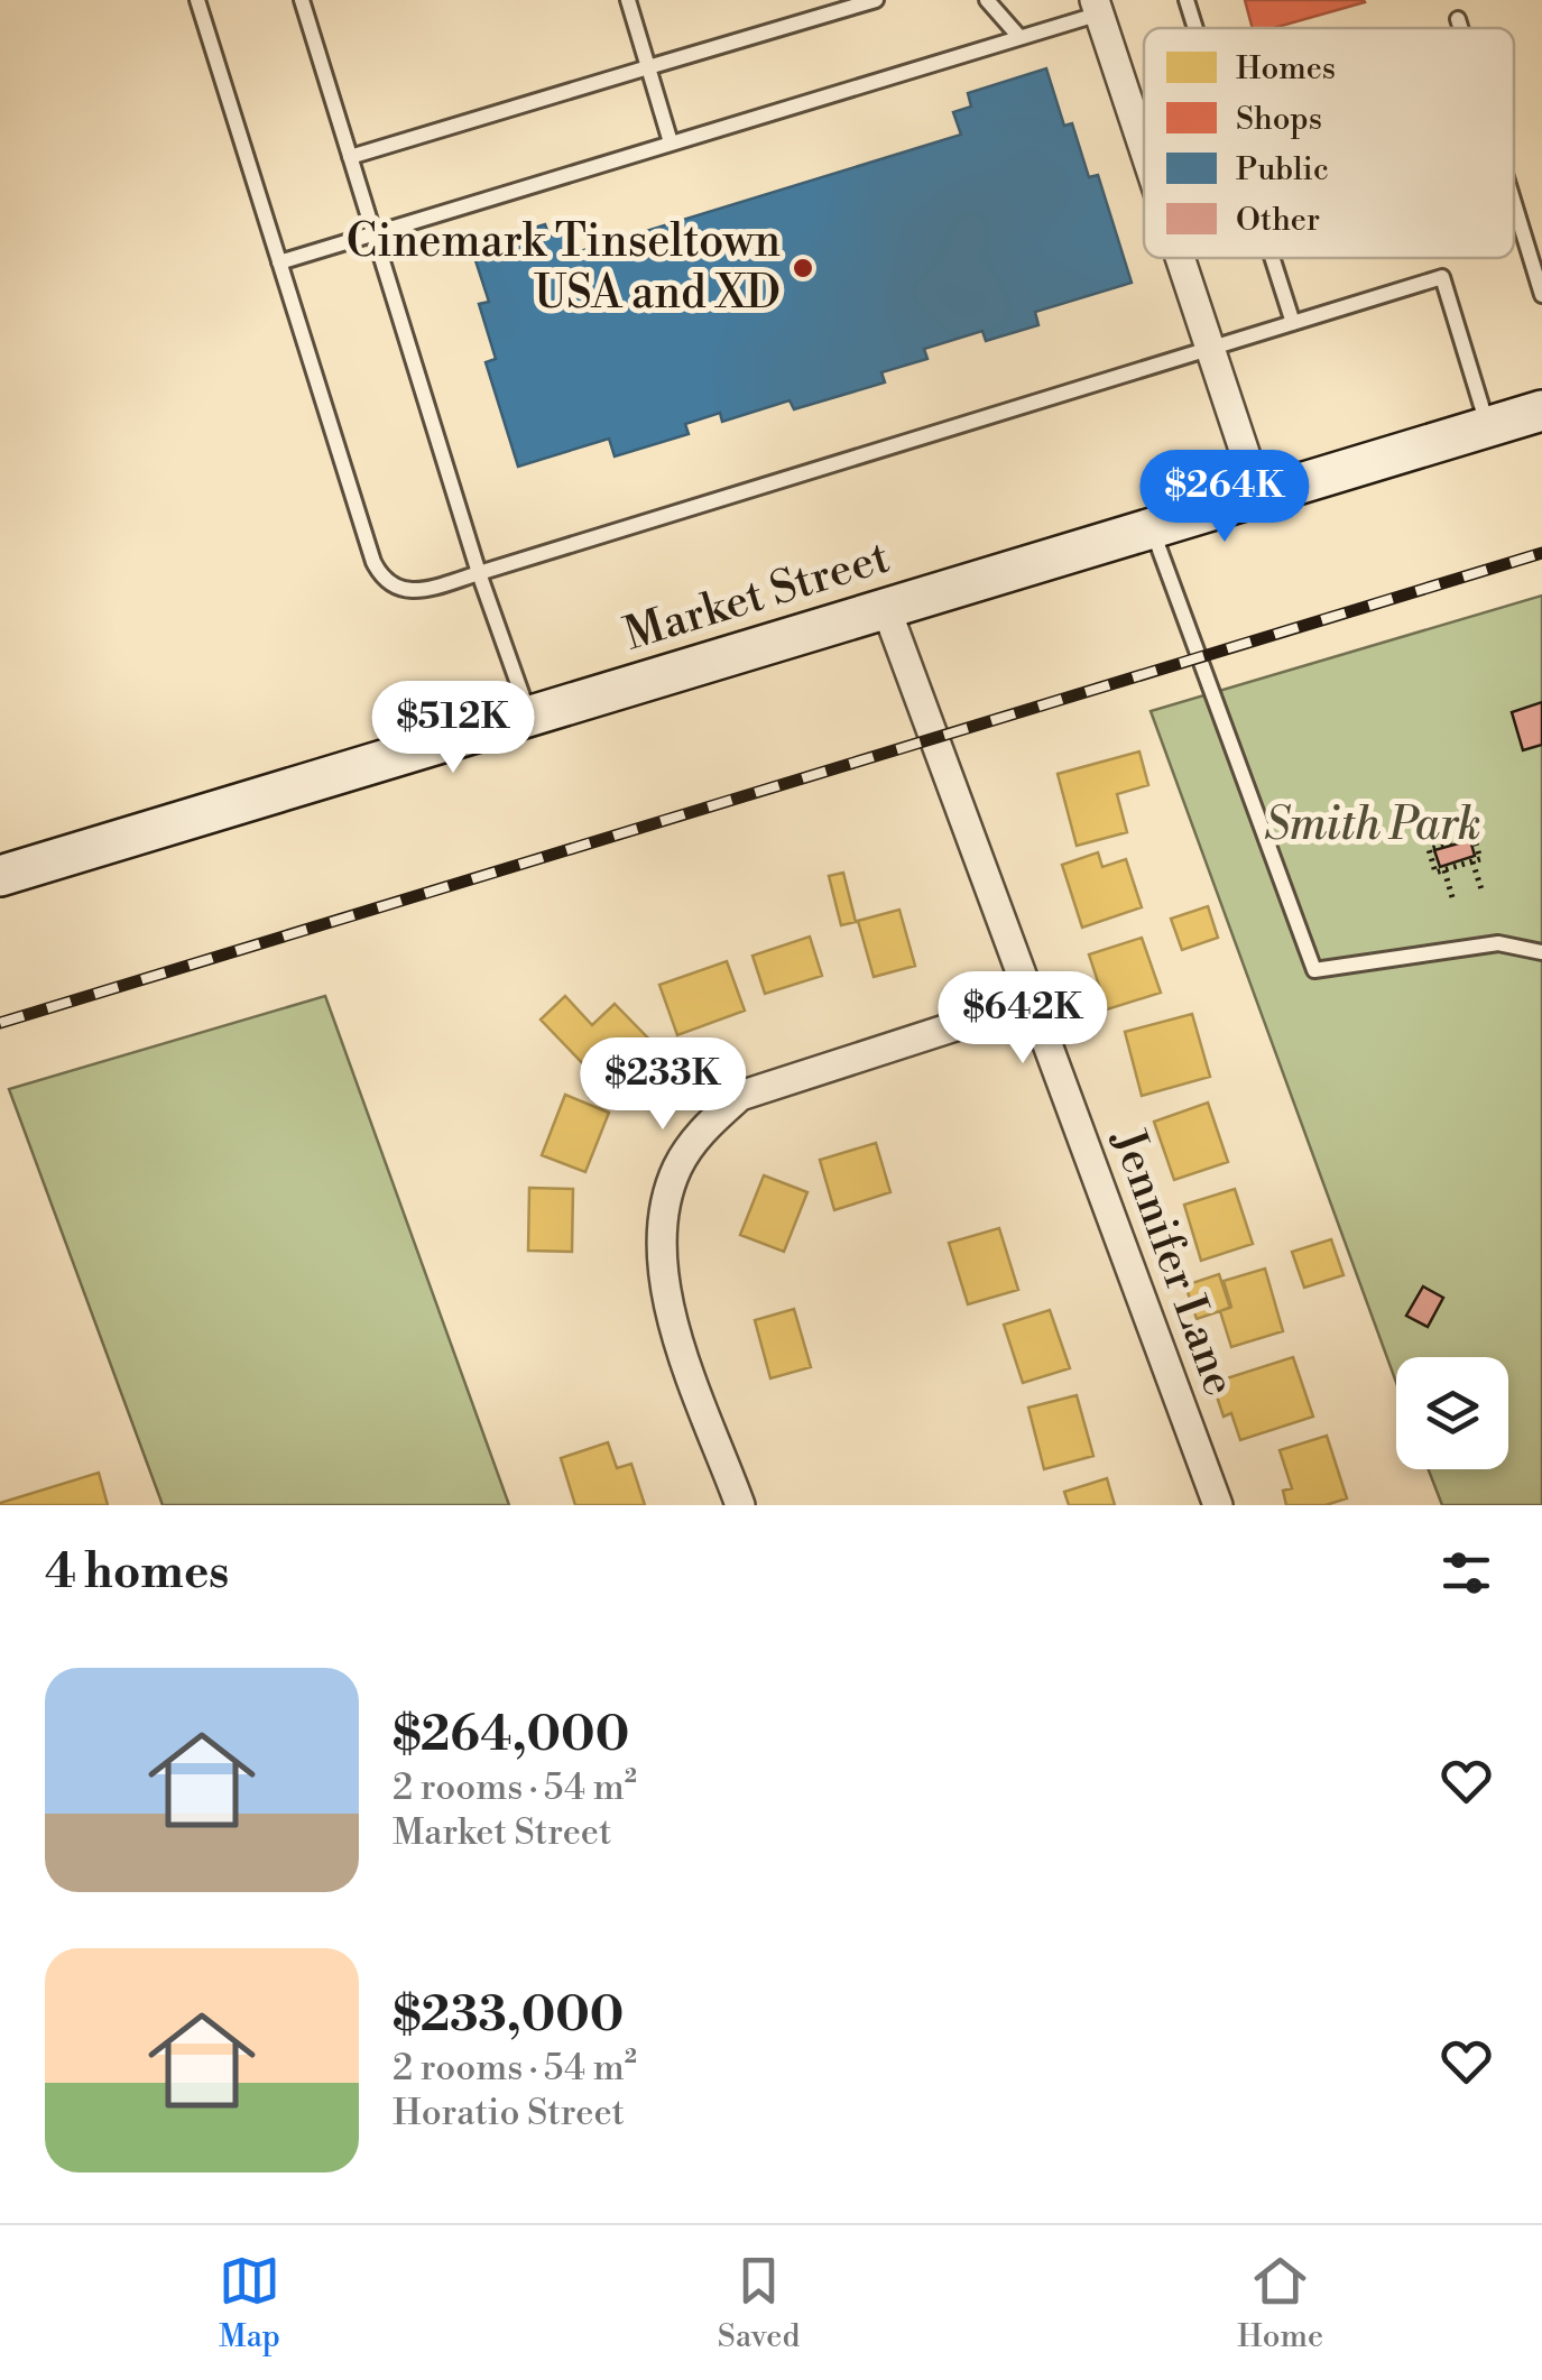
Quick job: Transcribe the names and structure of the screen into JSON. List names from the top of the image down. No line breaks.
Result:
{"streets":{"main road":["Market Street"],"street":["Jennifer Lane"]},"crossings":[["Market Street","Jennifer Lane"]],"parks":["Smith Park"],"places":["Cinemark Tinseltown USA and XD"],"legend":["Homes","Shops","Public","Other"],"page":{"price":["$264K","$512K","$642K","$233K"],"heading":"4 homes","list":[{"name":"$264,000","note":"2 rooms · 54 m² · Market Street"},{"name":"$233,000","note":"2 rooms · 54 m² · Horatio Street"}],"tabs":["Map","Saved","Home"]}}
